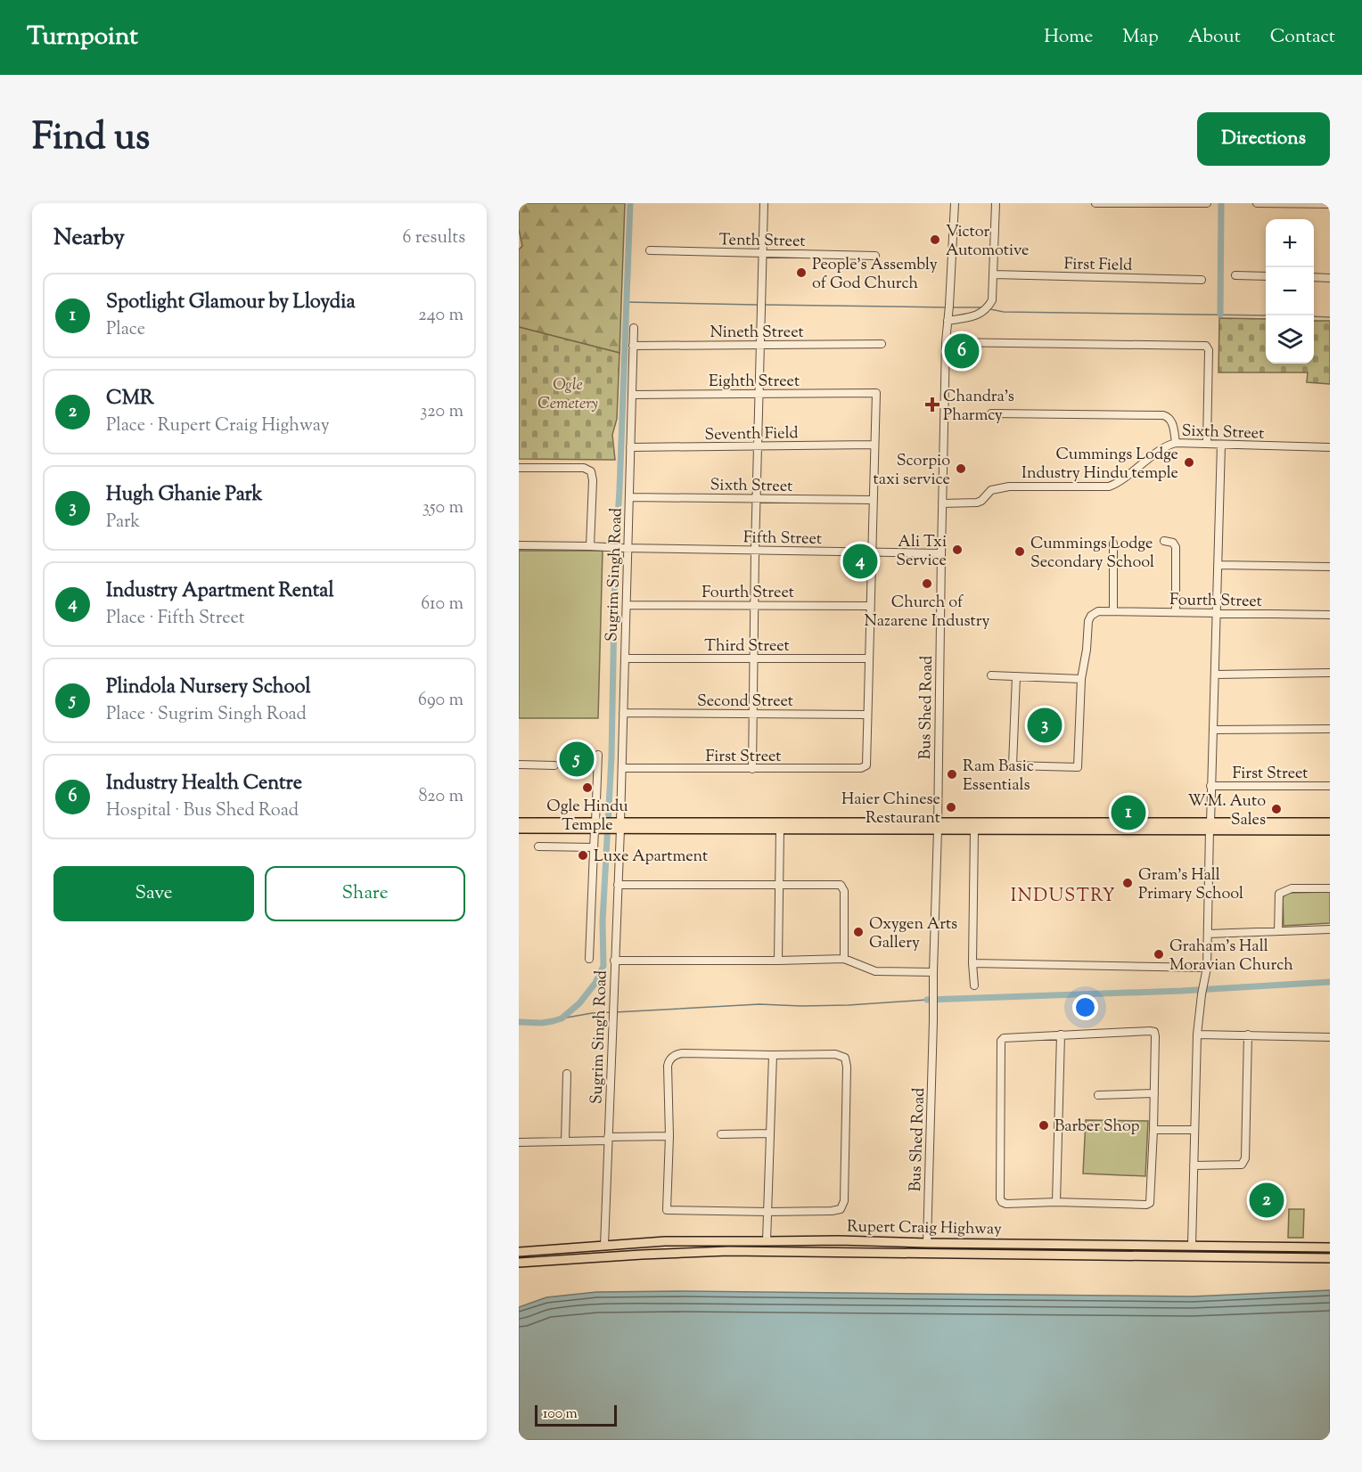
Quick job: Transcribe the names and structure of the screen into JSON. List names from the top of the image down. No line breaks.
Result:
{"streets":{"main road":["Rupert Craig Highway"],"street":["Tenth Street","First Field","Nineth Street","Eighth Street","Sixth Street","Seventh Field","Fifth Street","Sugrim Singh Road","Fourth Street","Third Street","Second Street","Bus Shed Road","First Street"]},"crossings":[["Nineth Street","Sugrim Singh Road"],["Eighth Street","Seventh Field"],["Eighth Street","Sugrim Singh Road"],["Sixth Street","Sugrim Singh Road"],["Sixth Street","Bus Shed Road"],["Seventh Field","Sugrim Singh Road"],["Fifth Street","Sugrim Singh Road"],["Fifth Street","Bus Shed Road"],["Sugrim Singh Road","Fourth Street"],["Sugrim Singh Road","Third Street"],["Sugrim Singh Road","Second Street"],["Sugrim Singh Road","First Street"],["Sugrim Singh Road","Rupert Craig Highway"],["Second Street","First Street"],["Bus Shed Road","Rupert Craig Highway"]],"districts":["INDUSTRY"],"parks":["Ogle Cemetery"],"places":{"other":["Victor Automotive","People's Assembly of God Church","Cummings Lodge Industry Hindu temple","Scorpio taxi service","Ali Txi Service","Cummings Lodge Secondary School","Church of Nazarene Industry","Ram Basic Essentials","Ogle Hindu Temple","Haier Chinese Restaurant","W.M. Auto Sales","Luxe Apartment","Gram's Hall Primary School","Oxygen Arts Gallery","Graham's Hall Moravian Church","Barber Shop"],"health":["Chandra's Pharmcy"]},"scale_bar":"100 m","page":{"header":"Turnpoint","nav":["Home","Map","About","Contact"],"title":"Find us","buttons":["Directions",["Save","Share"]],"heading":["Nearby","6 results"],"map_buttons":["+","−"],"list":[{"mark":"1","name":"Spotlight Glamour by Lloydia","note":"Place","value":"240 m"},{"mark":"2","name":"CMR","note":"Place · Rupert Craig Highway","value":"320 m"},{"mark":"3","name":"Hugh Ghanie Park","note":"Park","value":"350 m"},{"mark":"4","name":"Industry Apartment Rental","note":"Place · Fifth Street","value":"610 m"},{"mark":"5","name":"Plindola Nursery School","note":"Place · Sugrim Singh Road","value":"690 m"},{"mark":"6","name":"Industry Health Centre","note":"Hospital · Bus Shed Road","value":"820 m"}],"pins":["6","4","3","5","1","2"],"scale":"100 m"}}
